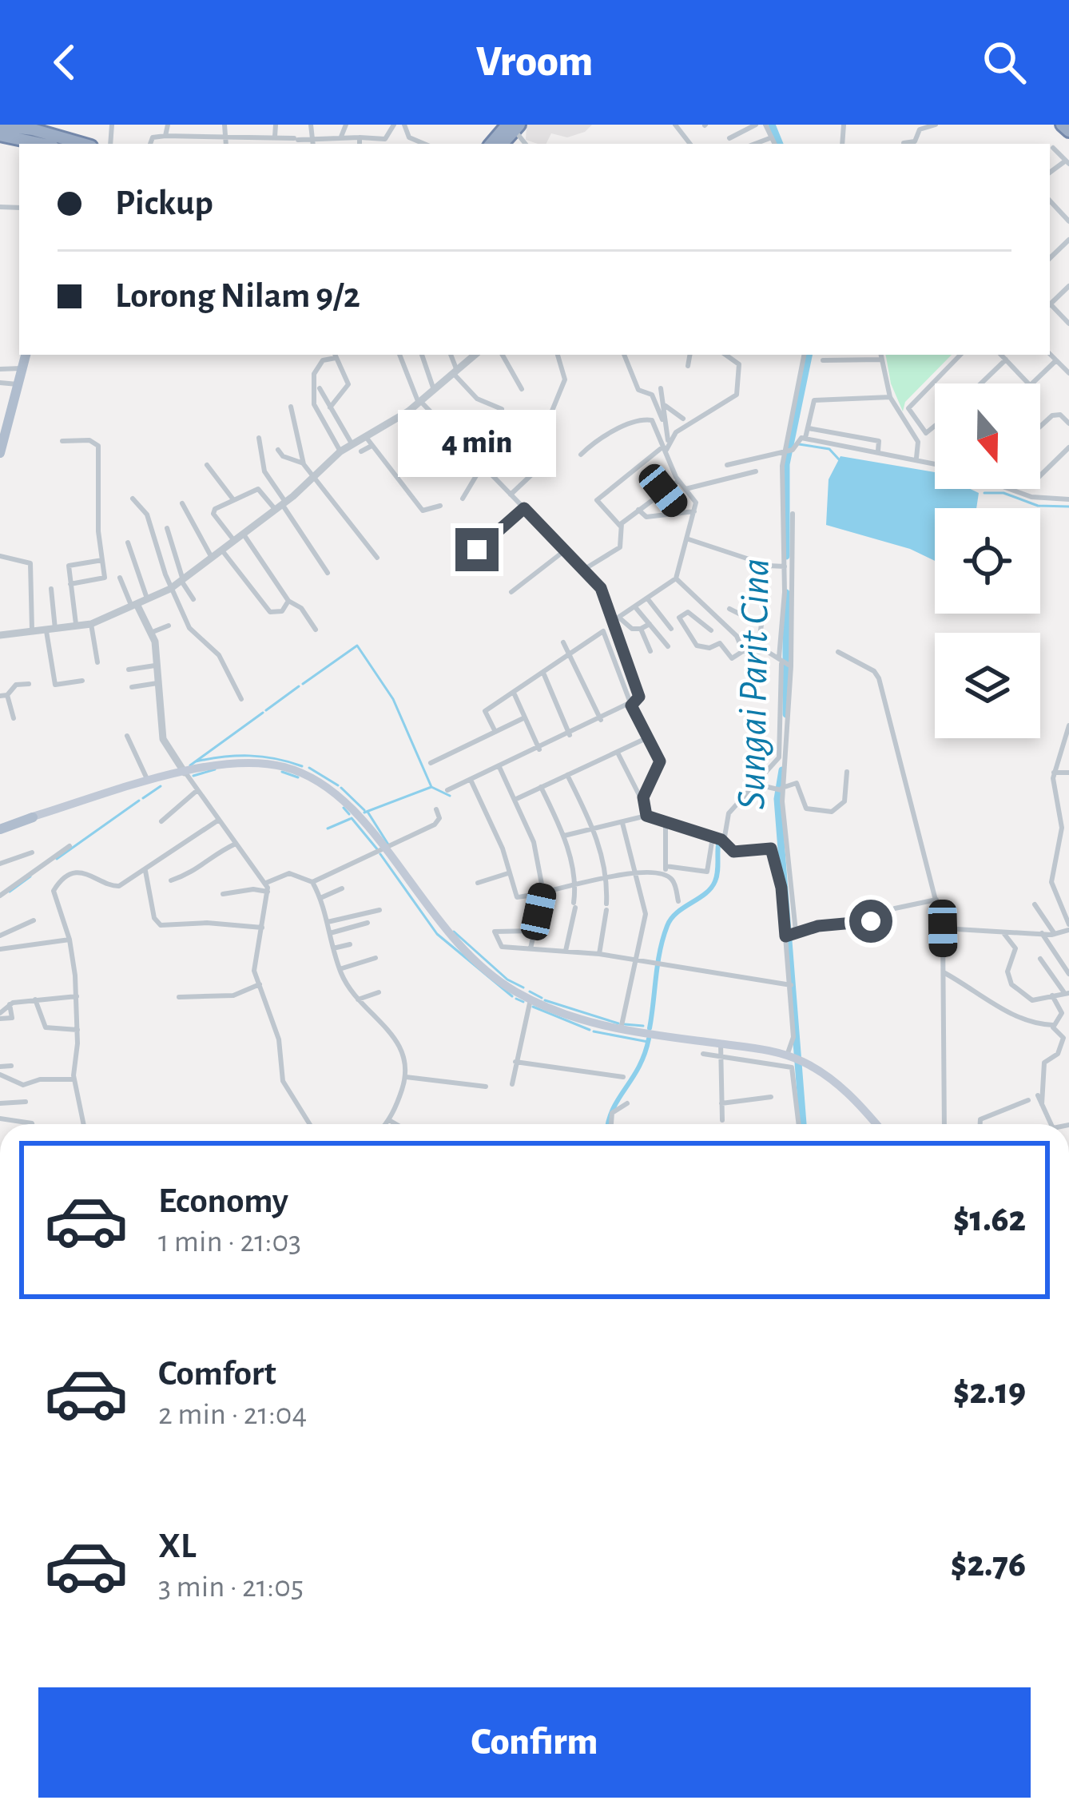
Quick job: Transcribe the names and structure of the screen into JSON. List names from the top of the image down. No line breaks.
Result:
{"water":["Sungai Parit Cina"],"north":"bottom","page":{"header":"Vroom","banner":["Pickup","Lorong Nilam 9/2"],"bubble":"4 min","list":[{"name":"Economy","note":"1 min · 21:03","value":"$1.62"},{"name":"Comfort","note":"2 min · 21:04","value":"$2.19"},{"name":"XL","note":"3 min · 21:05","value":"$2.76"}],"buttons":"Confirm"}}
